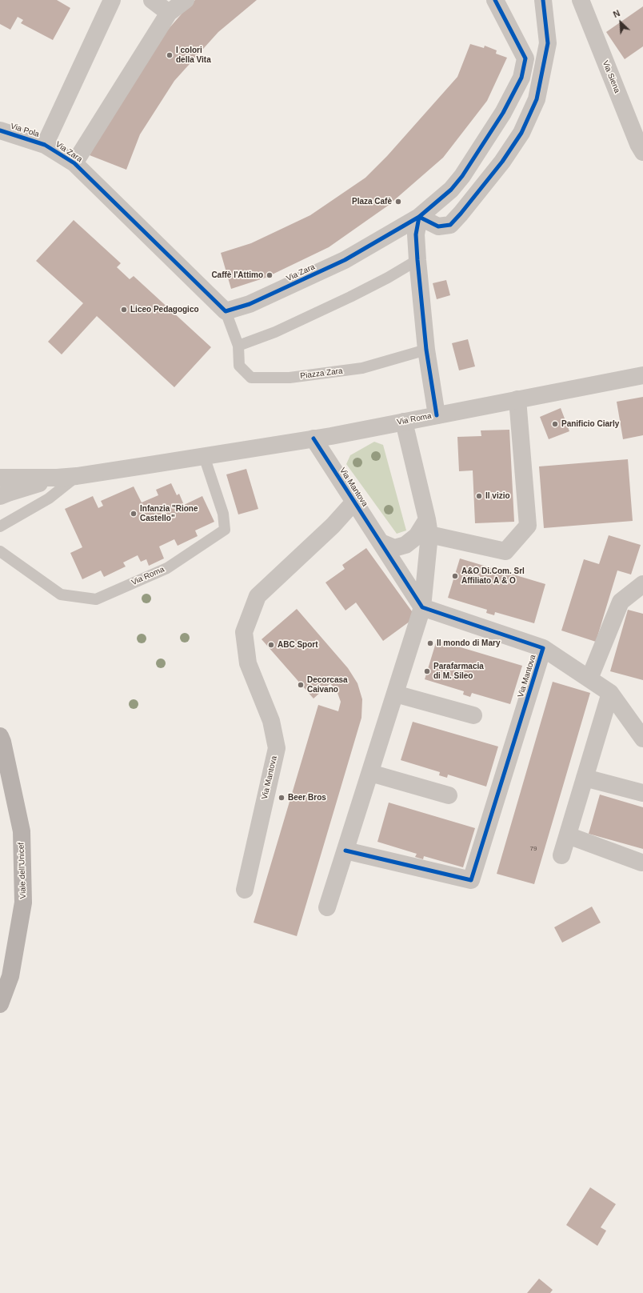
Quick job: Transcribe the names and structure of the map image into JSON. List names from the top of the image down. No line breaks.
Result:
{"streets":{"main road":["Viale dell'Unicef"],"street":["Via Siena","Via Pola","Via Zara","Via Roma","Via Mantova"],"lane":["Piazza Zara"]},"crossings":[["Via Pola","Via Zara"],["Via Zara","Piazza Zara"],["Via Roma","Via Mantova"]],"places":["I colori della Vita","Plaza Cafè","Caffè l'Attimo","Liceo Pedagogico","Panificio Ciarly","Il vizio","Infanzia \"Rione Castello\"","A&O Di.Com. Srl Affiliato A & O","Il mondo di Mary","ABC Sport","Parafarmacia di M. Sileo","Decorcasa Caivano","Beer Bros"],"house_numbers":["79"],"north":"top left"}
